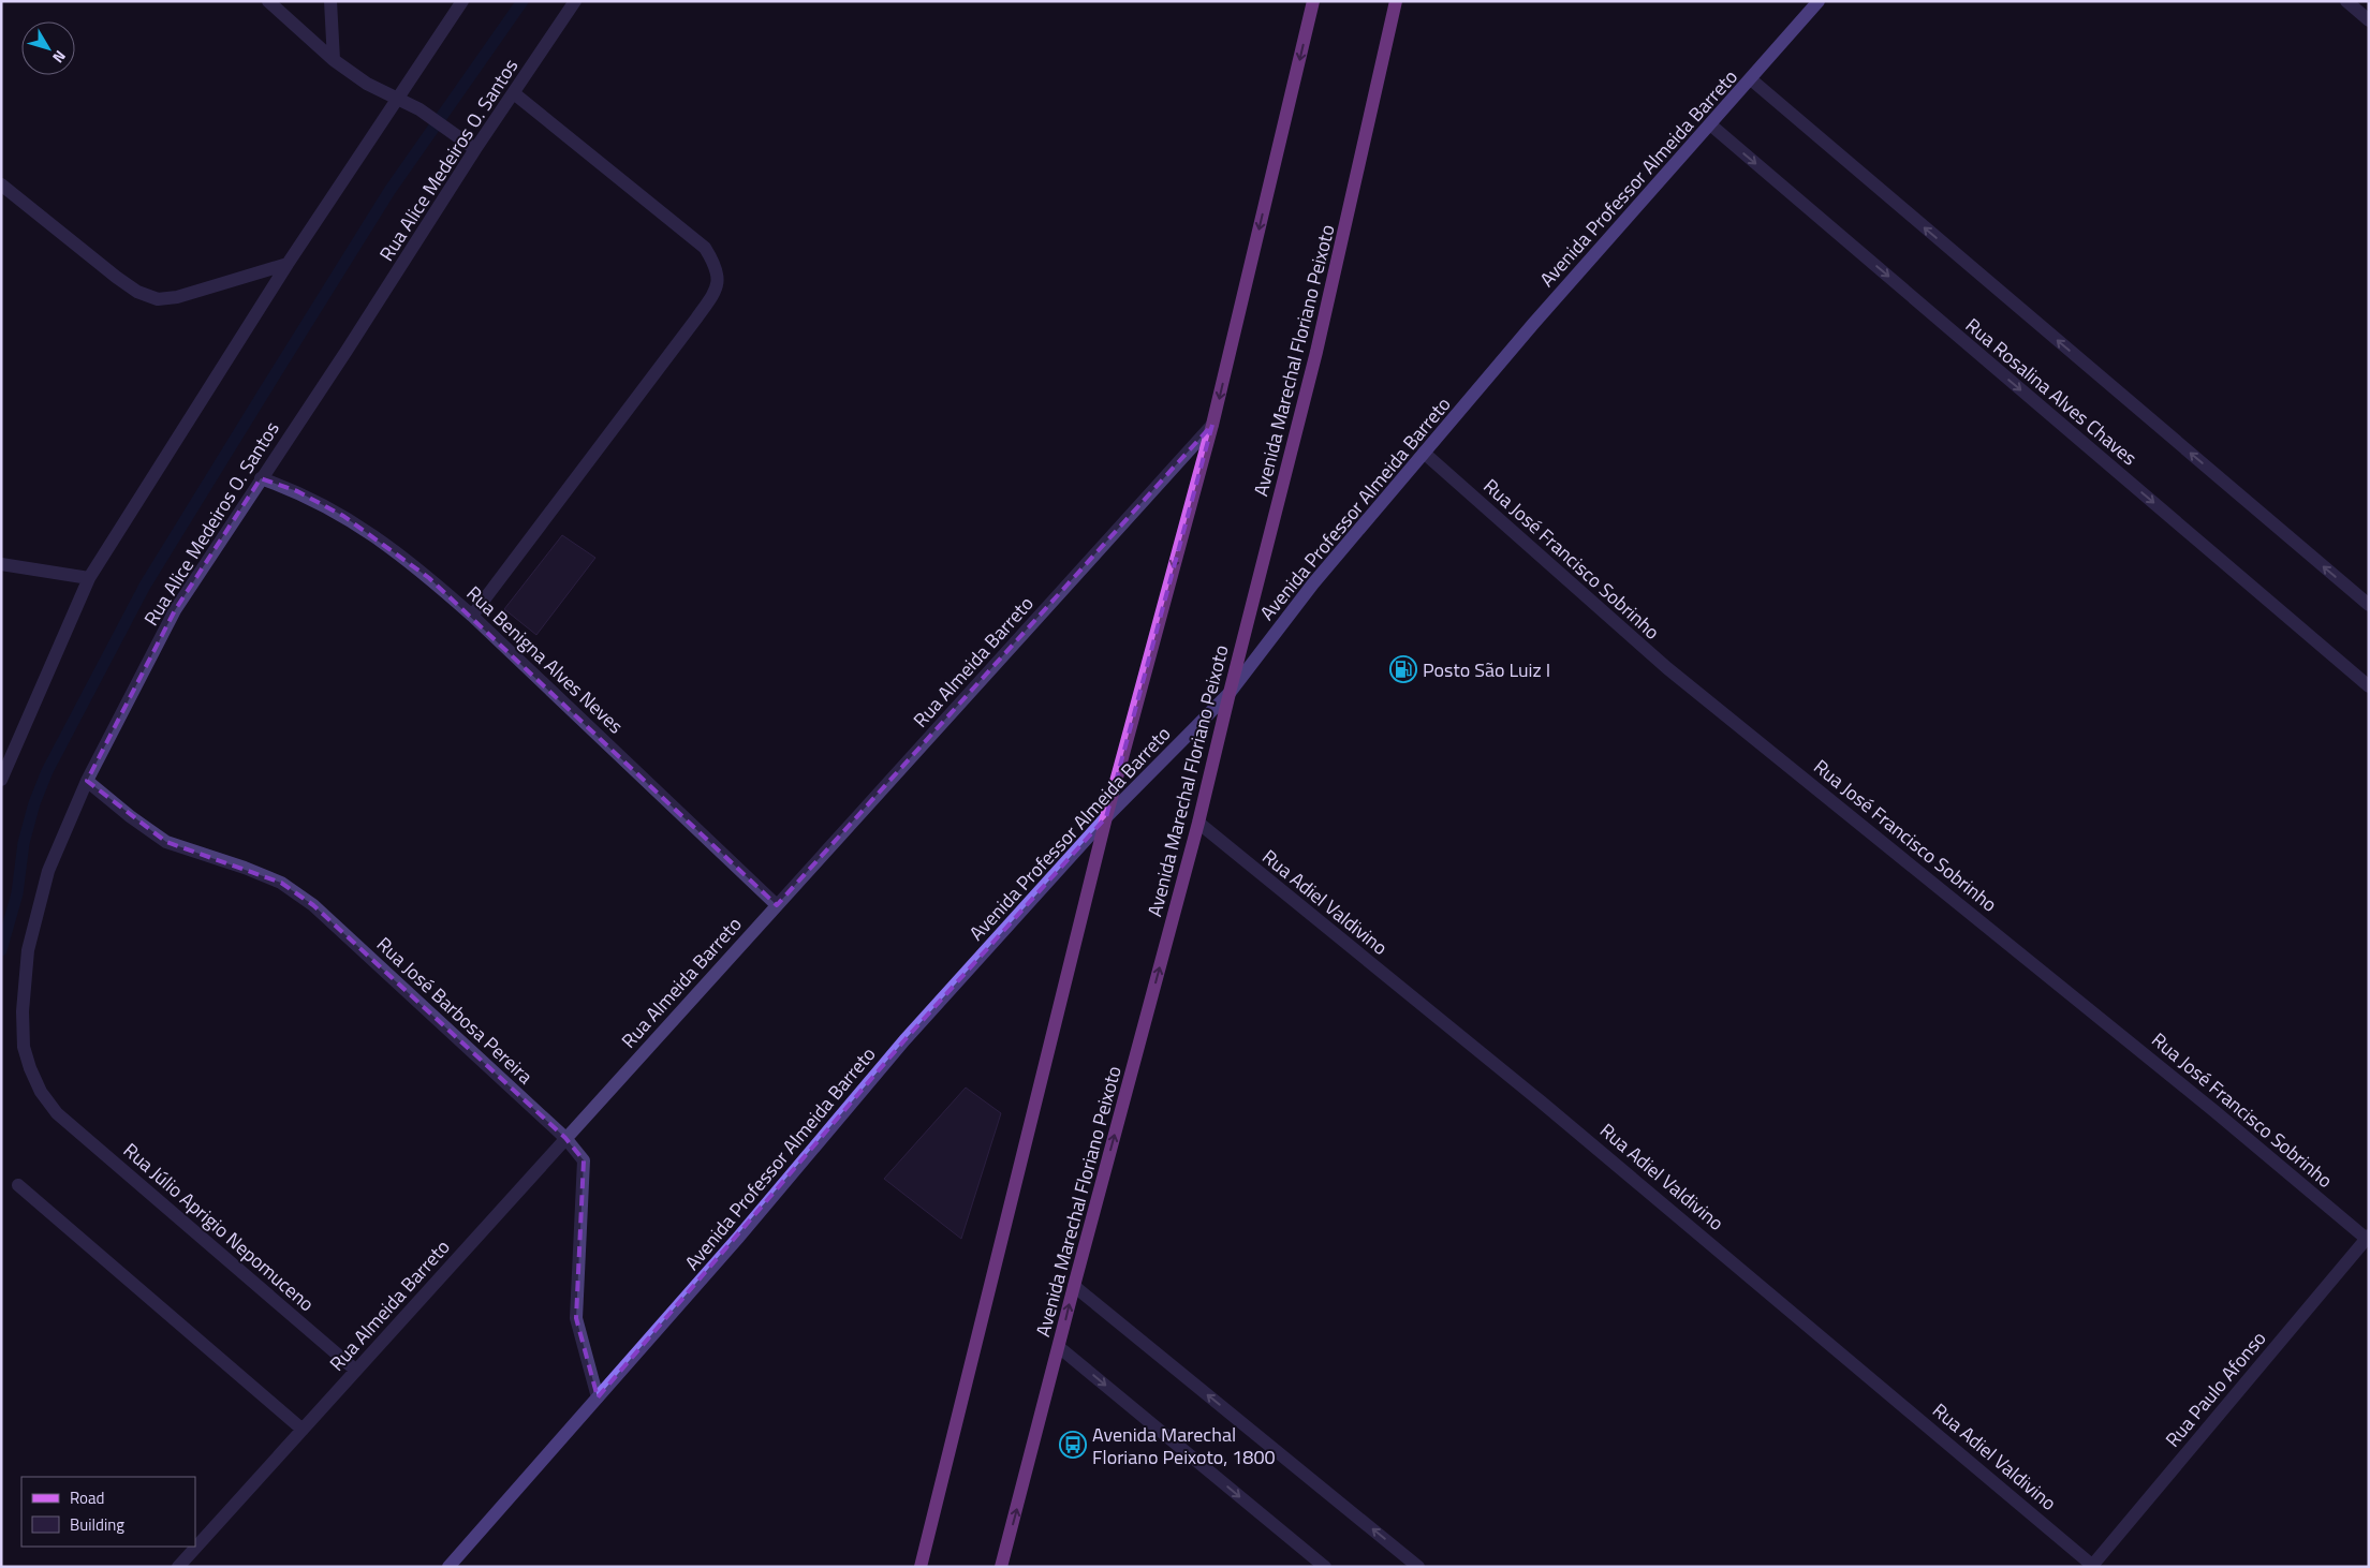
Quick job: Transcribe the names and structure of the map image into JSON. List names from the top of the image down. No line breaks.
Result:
{"streets":{"main road":["Avenida Professor Almeida Barreto","Avenida Marechal Floriano Peixoto"],"street":["Rua Alice Medeiros O. Santos","Rua Rosalina Alves Chaves","Rua José Francisco Sobrinho","Rua Benigna Alves Neves","Rua Almeida Barreto","Rua Adiel Valdivino","Rua José Barbosa Pereira","Rua Júlio Aprigio Nepomuceno","Rua Paulo Afonso"]},"crossings":[["Rua Alice Medeiros O. Santos","Rua Benigna Alves Neves"],["Rua Alice Medeiros O. Santos","Rua José Barbosa Pereira"],["Rua Alice Medeiros O. Santos","Rua Júlio Aprigio Nepomuceno"],["Avenida Professor Almeida Barreto","Avenida Marechal Floriano Peixoto"],["Avenida Professor Almeida Barreto","Rua Rosalina Alves Chaves"],["Avenida Professor Almeida Barreto","Rua José Francisco Sobrinho"],["Avenida Professor Almeida Barreto","Rua José Barbosa Pereira"],["Avenida Marechal Floriano Peixoto","Rua Adiel Valdivino"],["Rua José Francisco Sobrinho","Rua Paulo Afonso"],["Rua Benigna Alves Neves","Rua Almeida Barreto"],["Rua Almeida Barreto","Rua José Barbosa Pereira"],["Rua Almeida Barreto","Rua Júlio Aprigio Nepomuceno"],["Rua Adiel Valdivino","Rua Paulo Afonso"]],"places":{"fuel station":["Posto São Luiz I"],"bus stop":["Avenida Marechal Floriano Peixoto, 1800"]},"legend":["Road","Building"],"north":"bottom right"}
